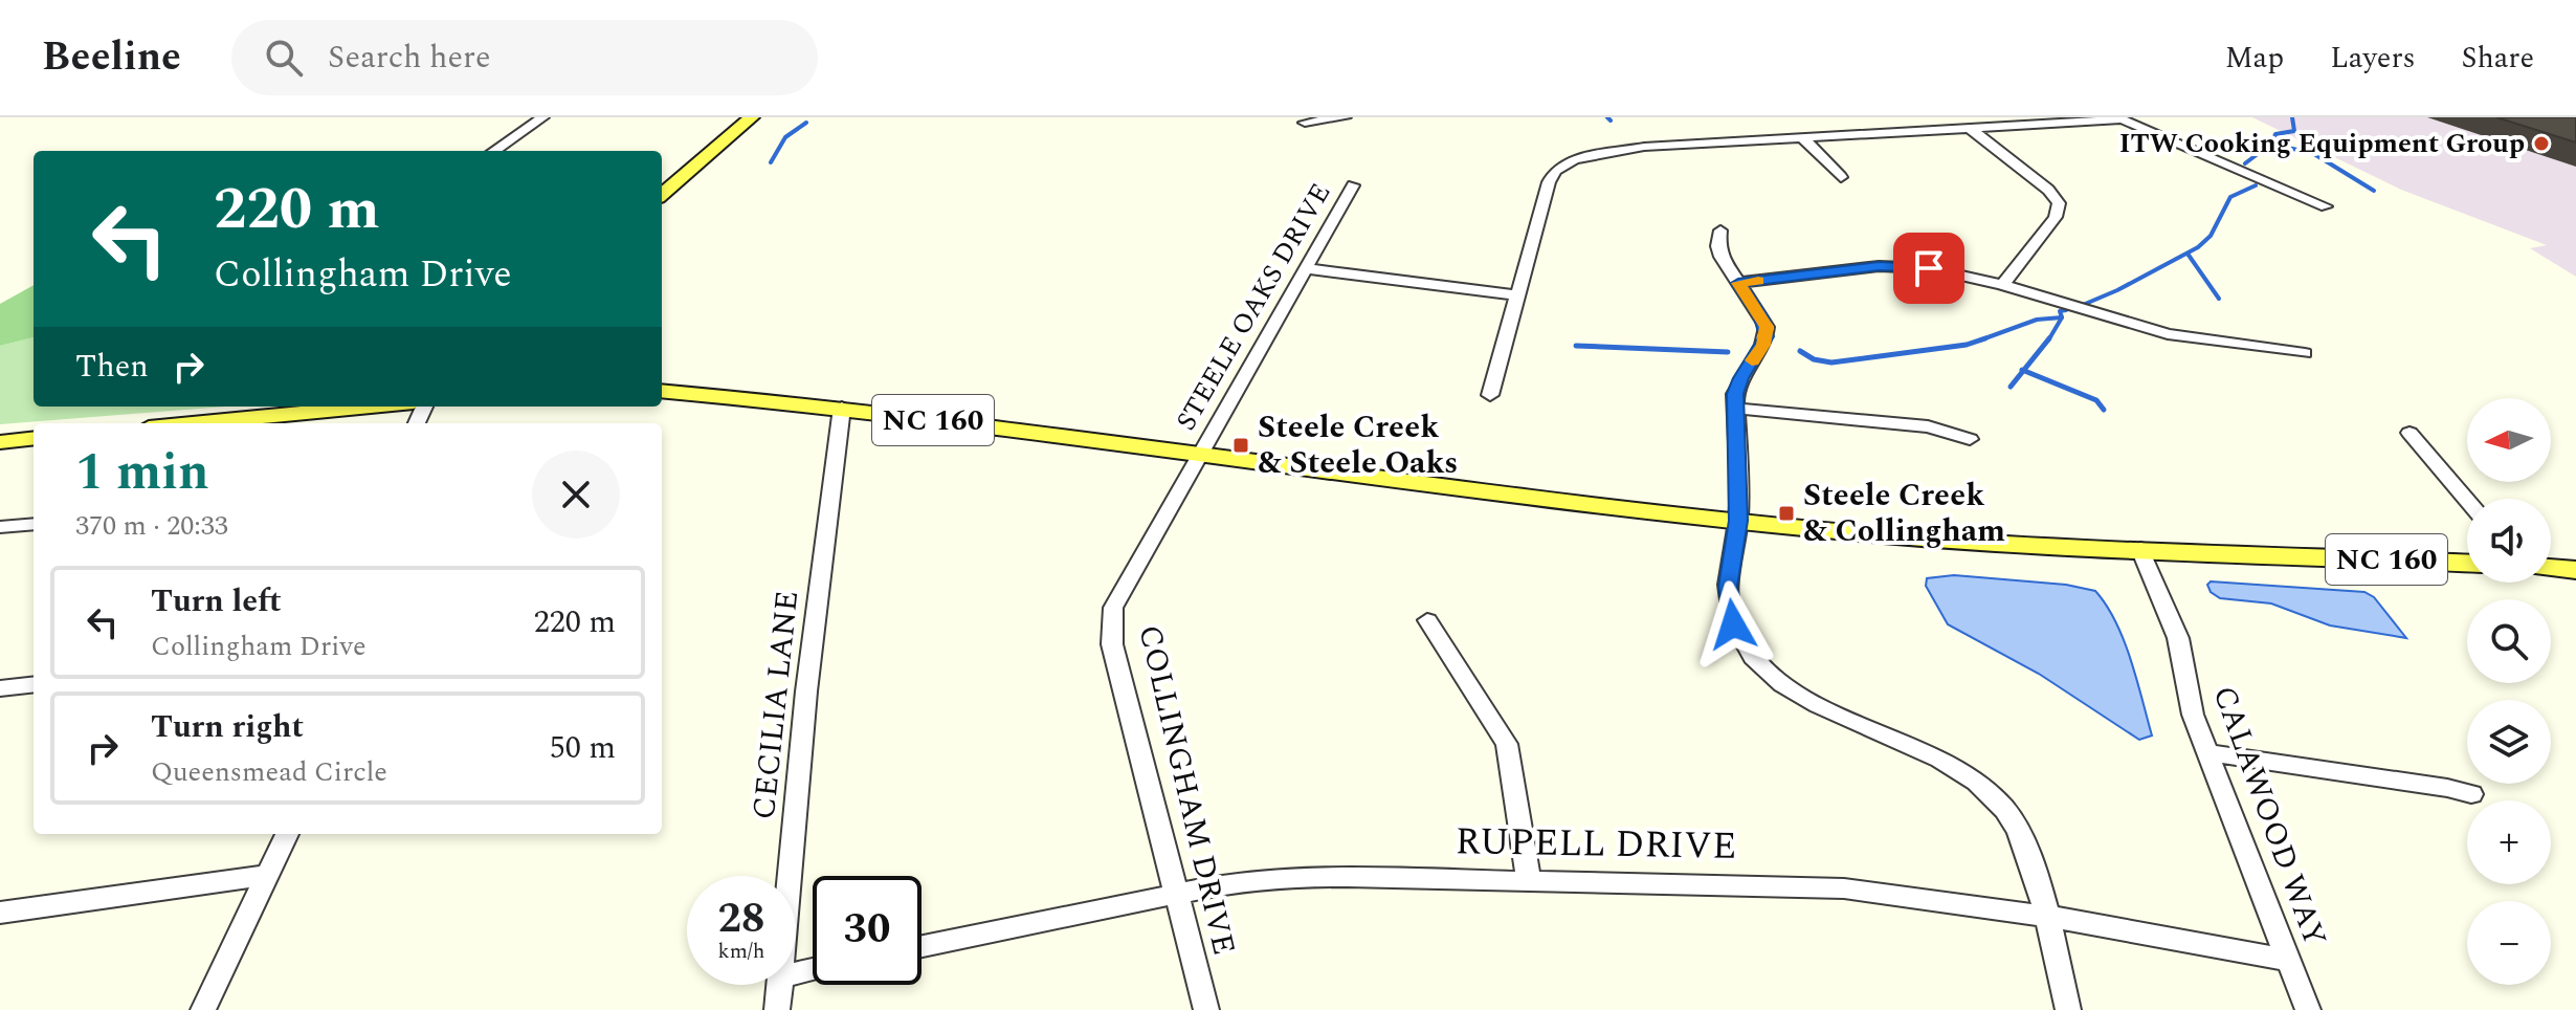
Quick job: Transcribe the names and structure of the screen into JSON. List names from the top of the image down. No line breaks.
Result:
{"streets":{"main road":["NC 160"],"street":["STEELE OAKS DRIVE","CECILIA LANE","COLLINGHAM DRIVE","CALAWOOD WAY","RUPELL DRIVE"]},"crossings":[["STEELE OAKS DRIVE","NC 160"],["STEELE OAKS DRIVE","COLLINGHAM DRIVE"],["NC 160","CECILIA LANE"],["NC 160","COLLINGHAM DRIVE"],["NC 160","CALAWOOD WAY"],["COLLINGHAM DRIVE","RUPELL DRIVE"],["CALAWOOD WAY","RUPELL DRIVE"]],"places":{"other":["ITW Cooking Equipment Group"],"transit":["Steele Creek & Steele Oaks","Steele Creek & Collingham"]},"north":"left","page":{"header":"Beeline","search":"Search here","nav":["Map","Layers","Share"],"turn":["220 m","Collingham Drive"],"then":"Then","map_buttons":["+","−"],"heading":["1 min","370 m · 20:33"],"list":[{"name":"Turn left","note":"Collingham Drive","value":"220 m"},{"name":"Turn right","note":"Queensmead Circle","value":"50 m"}],"speed":"28 km/h","limit":"30"}}
